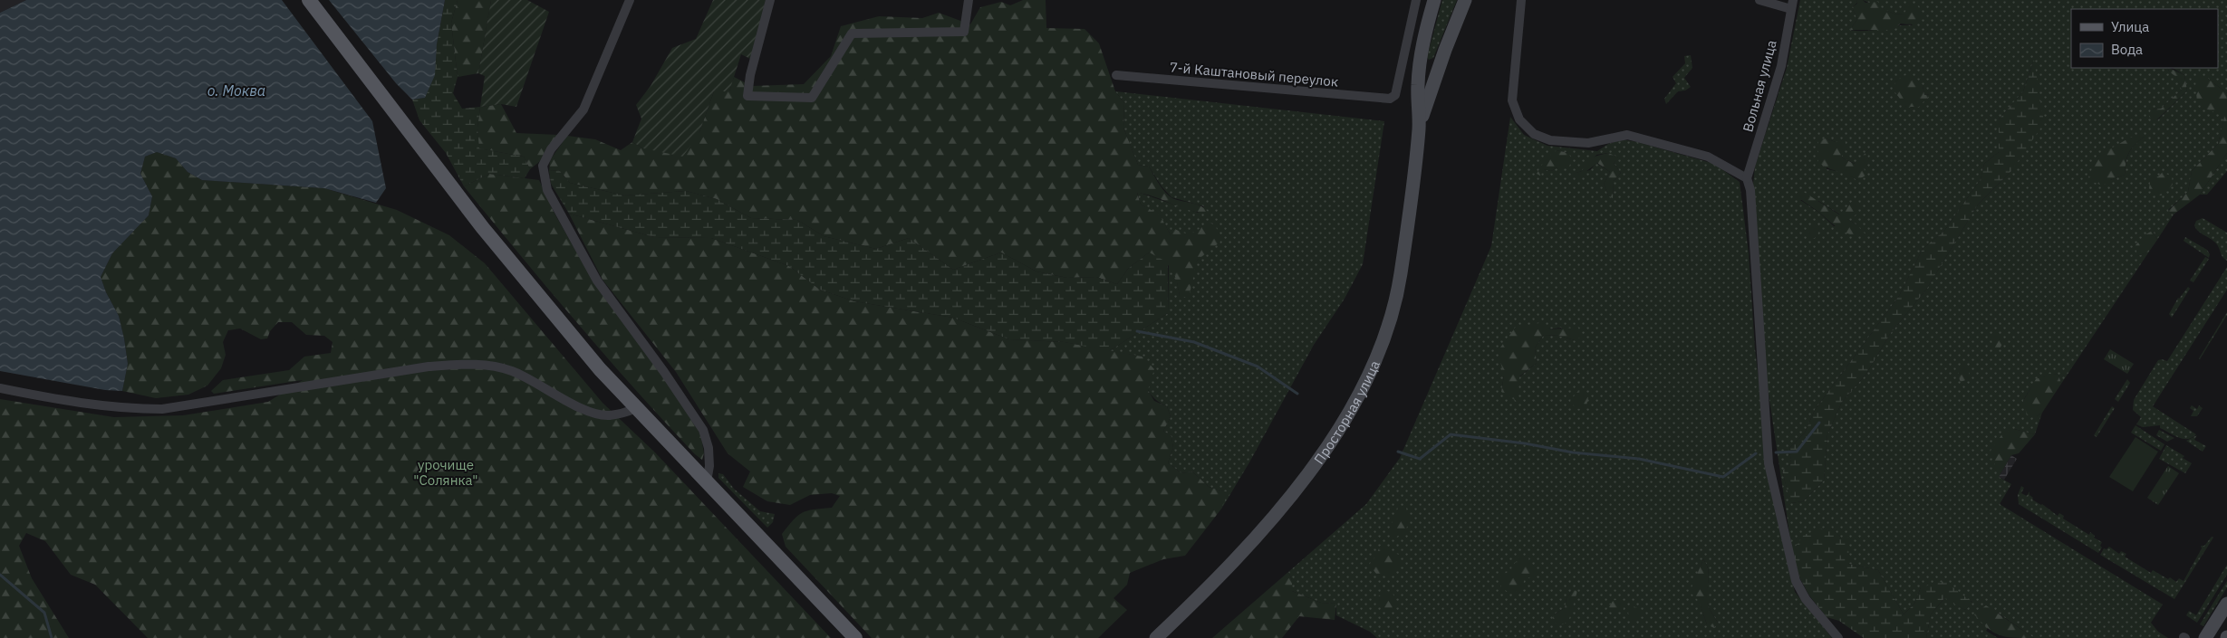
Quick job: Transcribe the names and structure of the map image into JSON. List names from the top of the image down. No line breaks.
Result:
{"streets":{"main road":["Просторная улица"],"street":["7-й Каштановый переулок","Вольная улица"]},"water":["о. Моква"],"parks":["урочище \"Солянка\""],"legend":["Улица","Вода"]}
